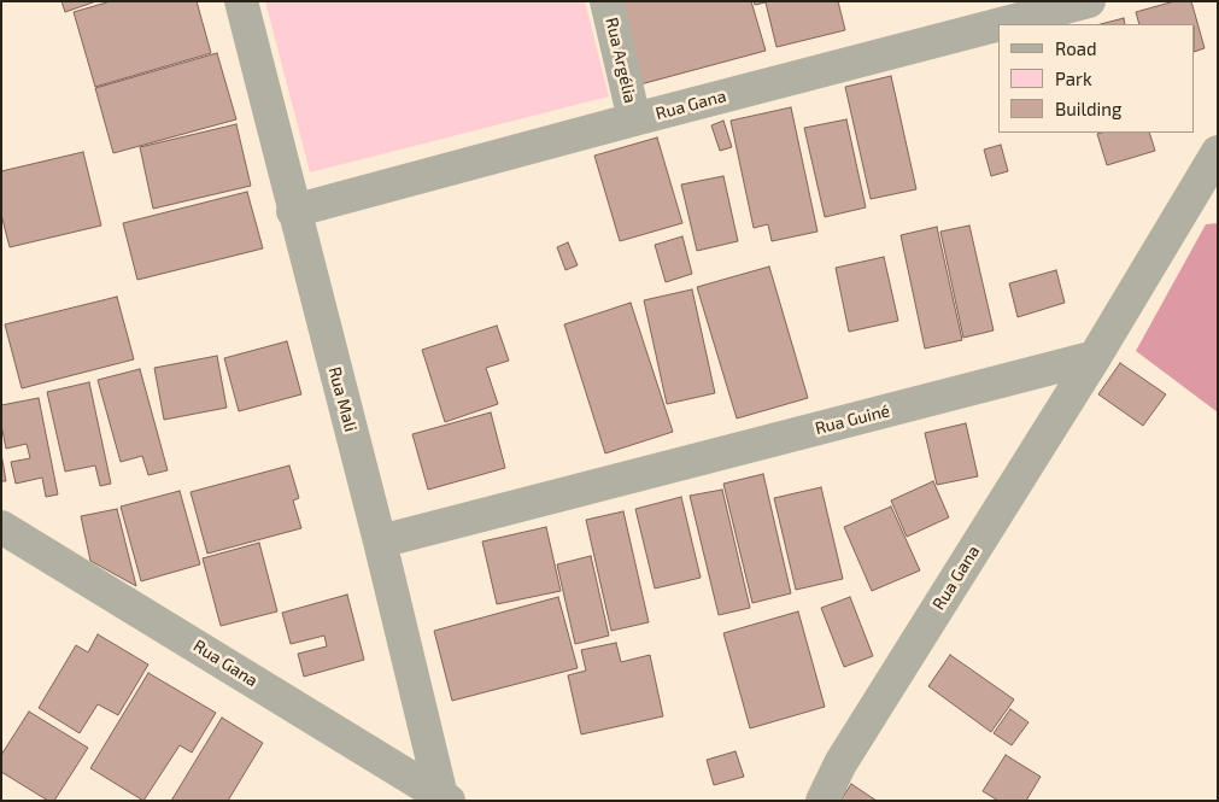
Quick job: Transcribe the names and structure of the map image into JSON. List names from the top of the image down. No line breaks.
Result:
{"streets":{"street":["Rua Argélia","Rua Gana","Rua Mali","Rua Guiné"]},"crossings":[["Rua Argélia","Rua Gana"],["Rua Gana","Rua Mali"],["Rua Gana","Rua Guiné"],["Rua Mali","Rua Guiné"]],"legend":["Road","Park","Building"]}
